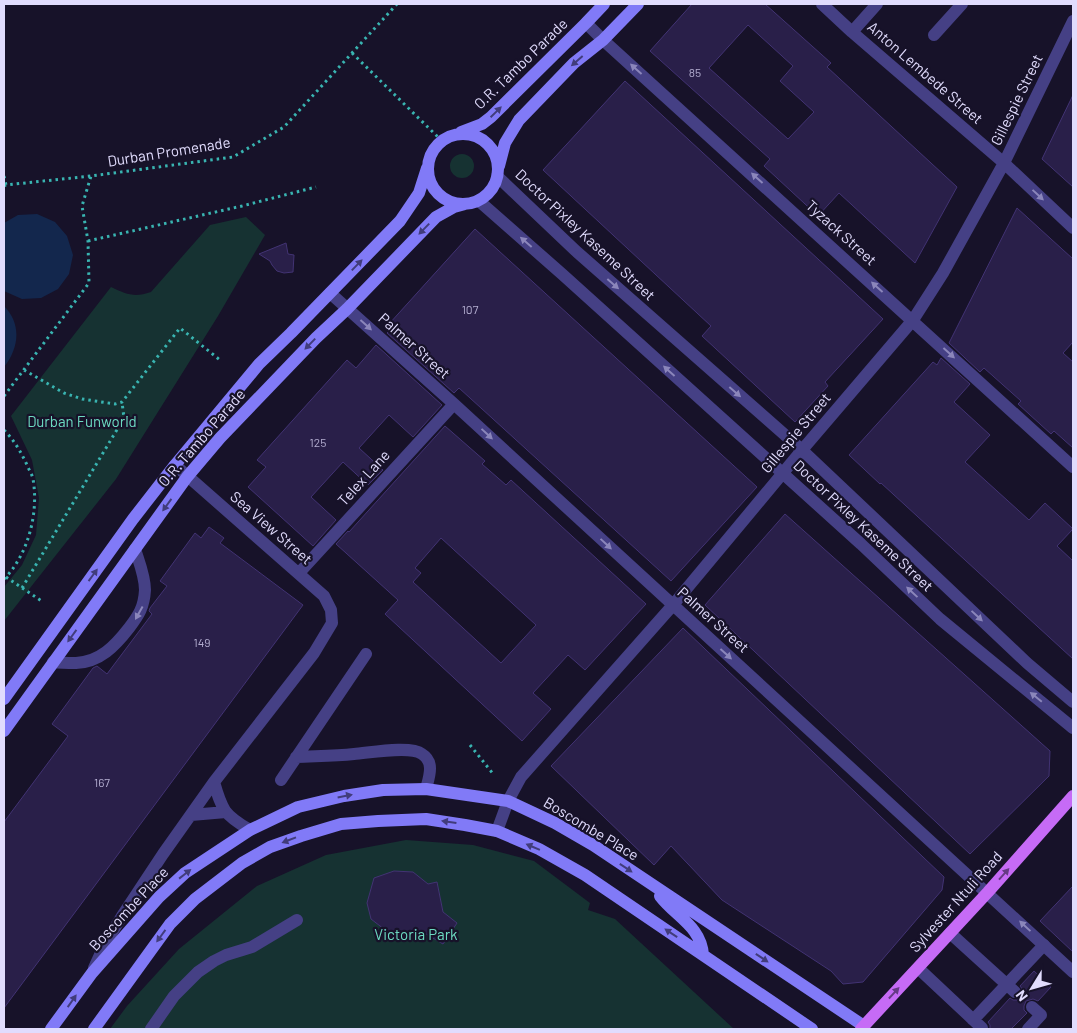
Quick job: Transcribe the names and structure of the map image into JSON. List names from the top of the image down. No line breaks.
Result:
{"streets":{"main road":["O.R. Tambo Parade","Boscombe Place","Sylvester Ntuli Road"],"street":["Anton Lembede Street","Gillespie Street","Tyzack Street","Doctor Pixley Kaseme Street","Palmer Street","Telex Lane","Sea View Street"],"path":["Durban Promenade"]},"crossings":[["O.R. Tambo Parade","Tyzack Street"],["O.R. Tambo Parade","Doctor Pixley Kaseme Street"],["O.R. Tambo Parade","Palmer Street"],["O.R. Tambo Parade","Sea View Street"],["Anton Lembede Street","Gillespie Street"],["Gillespie Street","Tyzack Street"],["Gillespie Street","Doctor Pixley Kaseme Street"],["Gillespie Street","Palmer Street"],["Gillespie Street","Boscombe Place"],["Palmer Street","Telex Lane"],["Palmer Street","Sylvester Ntuli Road"],["Telex Lane","Sea View Street"],["Boscombe Place","Sylvester Ntuli Road"]],"one_way":["Palmer Street","Boscombe Place","Sylvester Ntuli Road"],"parks":["Durban Funworld","Victoria Park"],"house_numbers":["85","107","125","149","167"],"north":"bottom left"}
